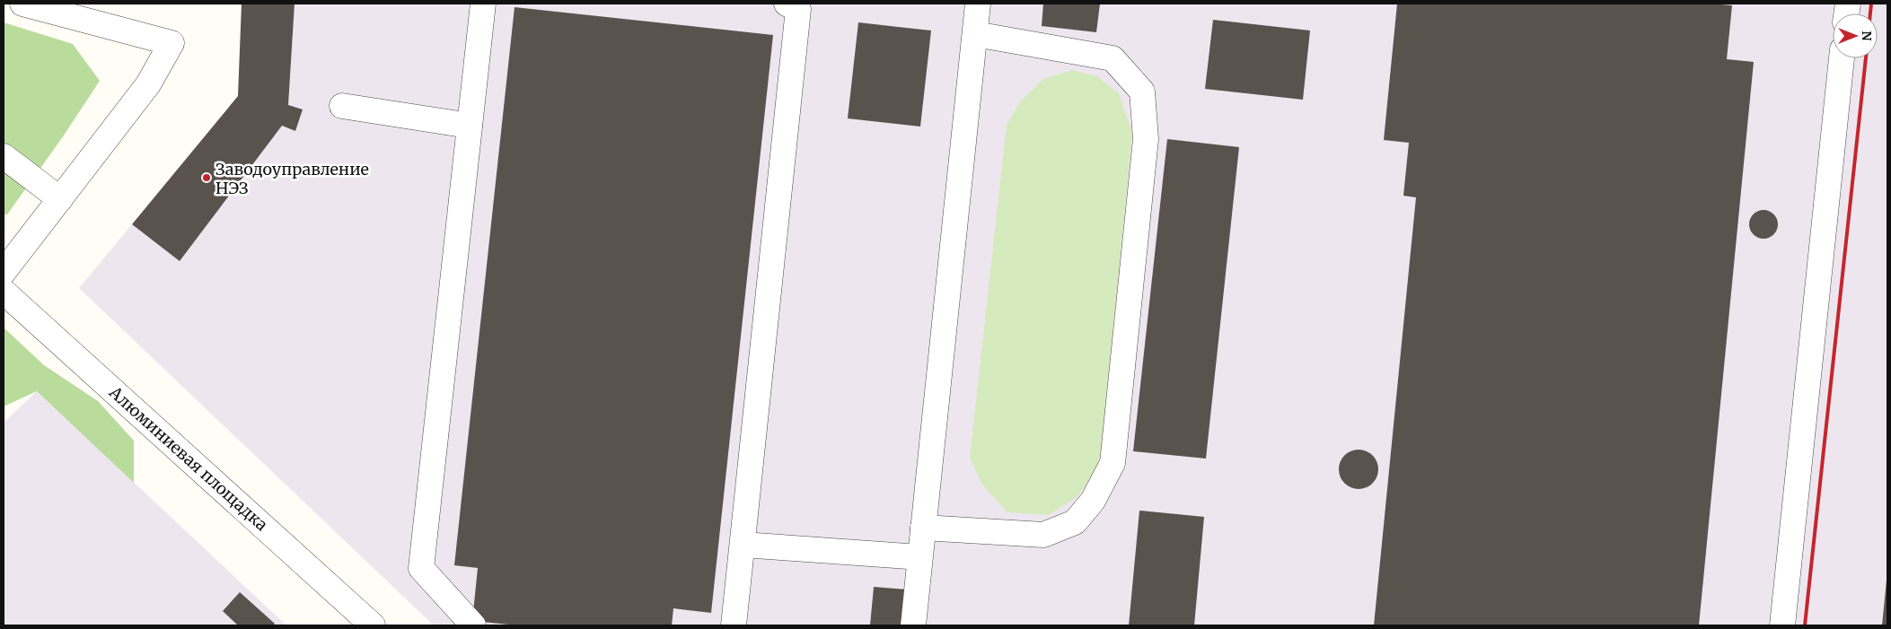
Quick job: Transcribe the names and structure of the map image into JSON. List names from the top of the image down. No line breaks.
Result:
{"streets":{"street":["Алюминиевая площадка"]},"places":["Заводоуправление НЭЗ"],"north":"right"}
